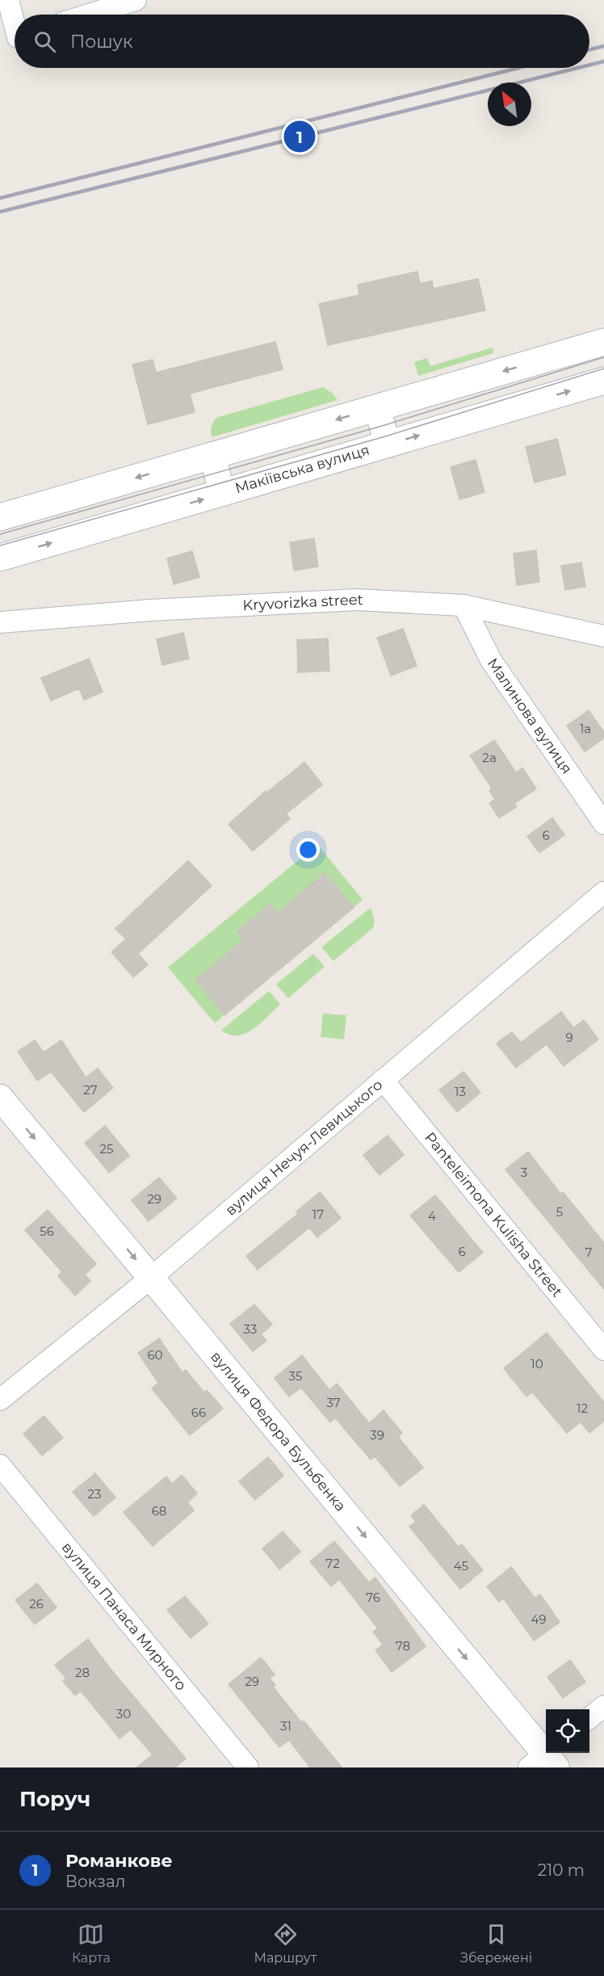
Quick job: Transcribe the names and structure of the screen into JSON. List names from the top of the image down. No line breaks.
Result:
{"streets":{"main road":["Макіївська вулиця"],"street":["Kryvorizka street","Малинова вулиця","вулиця Нечуя-Левицького","Panteleimona Kulisha Street","вулиця Федора Бульбенка","вулиця Панаса Мирного"]},"crossings":[["Kryvorizka street","Малинова вулиця"],["вулиця Нечуя-Левицького","Panteleimona Kulisha Street"],["вулиця Нечуя-Левицького","вулиця Федора Бульбенка"]],"one_way":["вулиця Федора Бульбенка"],"house_numbers":["1а","2а","6","9","27","13","25","3","29","5","17","4","56","6","7","33","60","10","35","37","12","66","39","23","68","72","45","76","26","49","78","28","29","30","31"],"north":"top left","page":{"search":"Пошук","pins":"1","heading":"Поруч","list":[{"mark":"1","name":"Романкове","note":"Вокзал","value":"210 m"}],"nav":["Карта","Маршрут","Збережені"]}}
